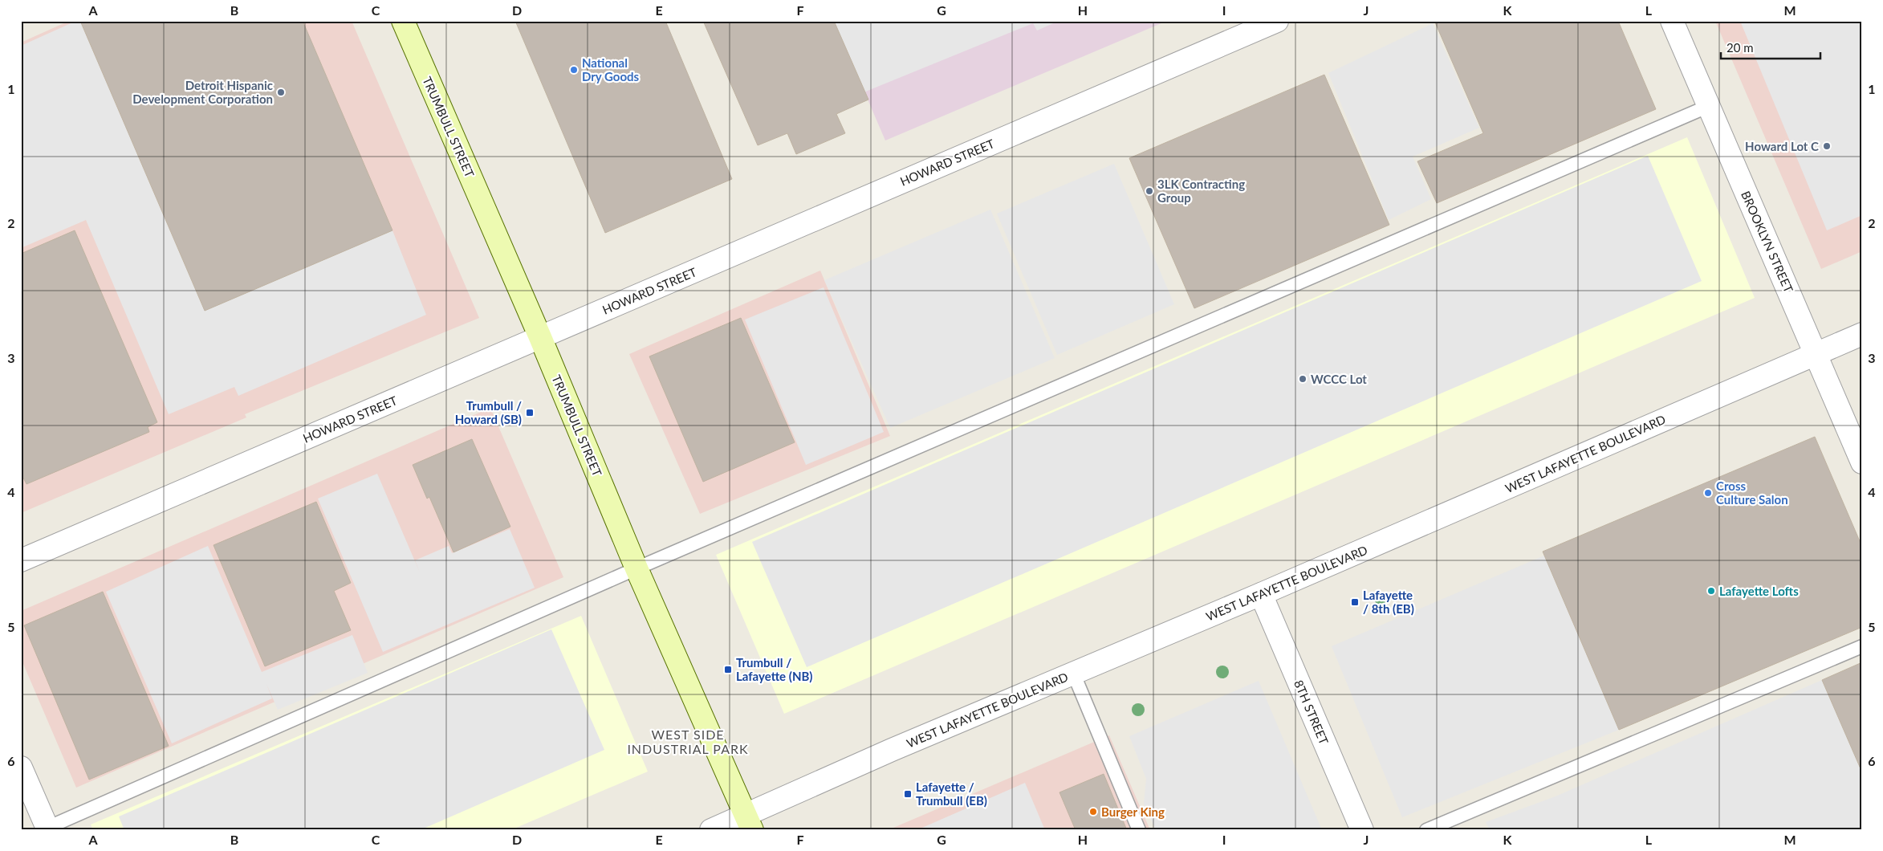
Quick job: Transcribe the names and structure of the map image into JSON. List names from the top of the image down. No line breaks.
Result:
{"streets":{"street":["TRUMBULL STREET","HOWARD STREET","BROOKLYN STREET","WEST LAFAYETTE BOULEVARD","8TH STREET"]},"crossings":[["TRUMBULL STREET","HOWARD STREET"],["TRUMBULL STREET","WEST LAFAYETTE BOULEVARD"],["BROOKLYN STREET","WEST LAFAYETTE BOULEVARD"],["WEST LAFAYETTE BOULEVARD","8TH STREET"]],"districts":["WEST SIDE INDUSTRIAL PARK"],"places":{"other":["National Dry Goods","Detroit Hispanic Development Corporation","Howard Lot C","3LK Contracting Group","WCCC Lot","Cross Culture Salon","Lafayette Lofts","Burger King"],"transit":["Trumbull / Howard (SB)","Lafayette / 8th (EB)","Trumbull / Lafayette (NB)","Lafayette / Trumbull (EB)"]},"scale_bar":"20 m","grid":{"columns":["A","B","C","D","E","F","G","H","I","J","K","L","M"],"rows":["1","2","3","4","5","6"]}}
